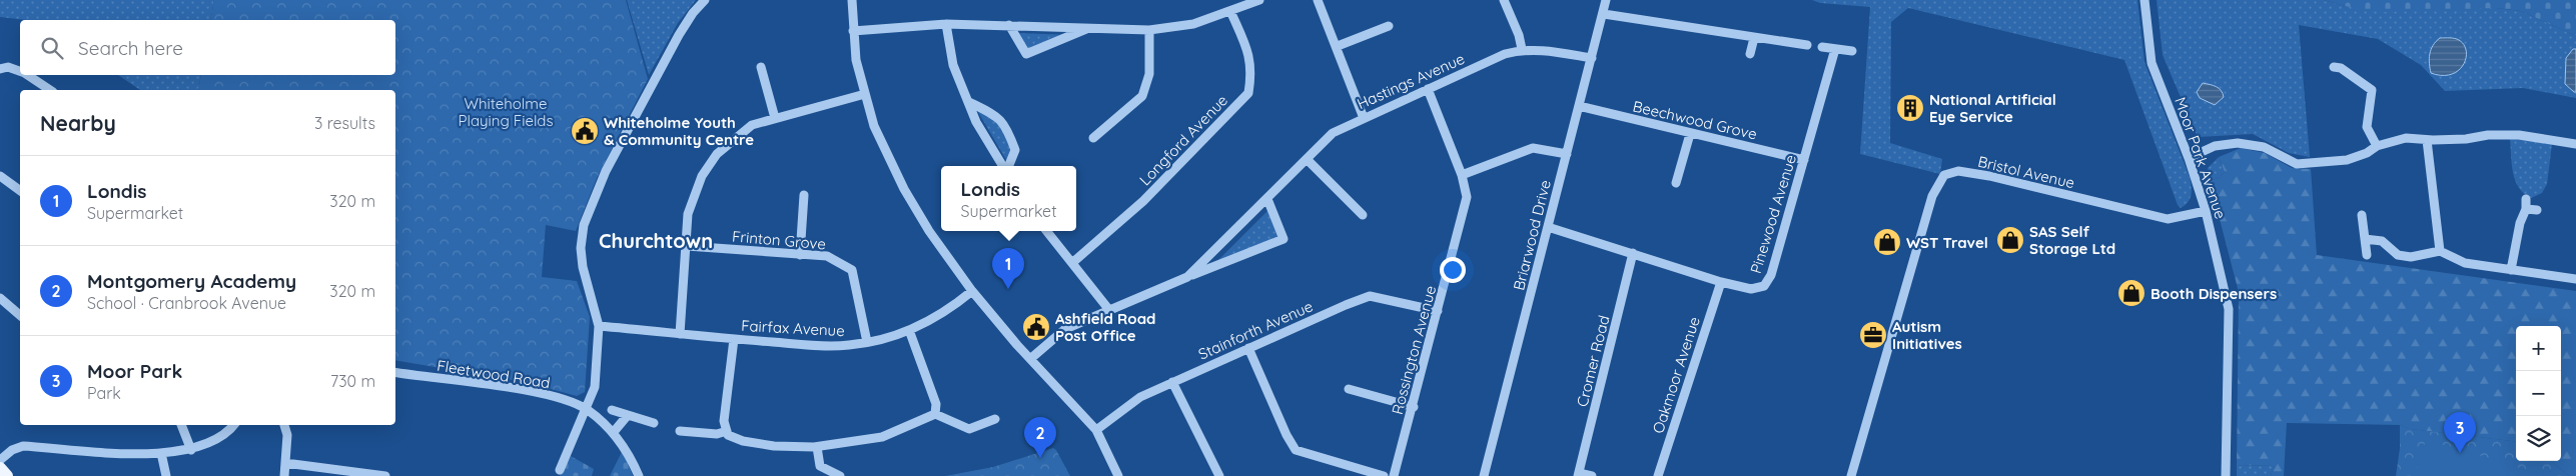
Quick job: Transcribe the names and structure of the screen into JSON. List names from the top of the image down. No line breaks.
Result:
{"streets":{"street":["Hastings Avenue","Beechwood Grove","Longford Avenue","Moor Park Avenue","Bristol Avenue","Pinewood Avenue","Briarwood Drive","Frinton Grove","Fairfax Avenue","Stainforth Avenue","Rossington Avenue","Cromer Road","Fleetwood Road","Oakmoor Avenue"]},"crossings":[["Hastings Avenue","Briarwood Drive"],["Hastings Avenue","Rossington Avenue"],["Beechwood Grove","Pinewood Avenue"],["Beechwood Grove","Briarwood Drive"],["Moor Park Avenue","Bristol Avenue"],["Pinewood Avenue","Briarwood Drive"],["Pinewood Avenue","Cromer Road"],["Pinewood Avenue","Oakmoor Avenue"],["Frinton Grove","Fairfax Avenue"],["Stainforth Avenue","Rossington Avenue"]],"districts":["Churchtown"],"parks":["Whiteholme Playing Fields"],"places":{"building":["National Artificial Eye Service"],"public building":["Whiteholme Youth & Community Centre","Ashfield Road Post Office"],"shop":["SAS Self Storage Ltd","WST Travel","Booth Dispensers"],"office":["Autism Initiatives"]},"page":{"search":"Search here","heading":["Nearby","3 results"],"list":[{"mark":"1","name":"Londis","note":"Supermarket","value":"320 m"},{"mark":"2","name":"Montgomery Academy","note":"School · Cranbrook Avenue","value":"320 m"},{"mark":"3","name":"Moor Park","note":"Park","value":"730 m"}],"popup":["Londis","Supermarket"],"pins":["1","3","2"],"map_buttons":["+","−"]}}
